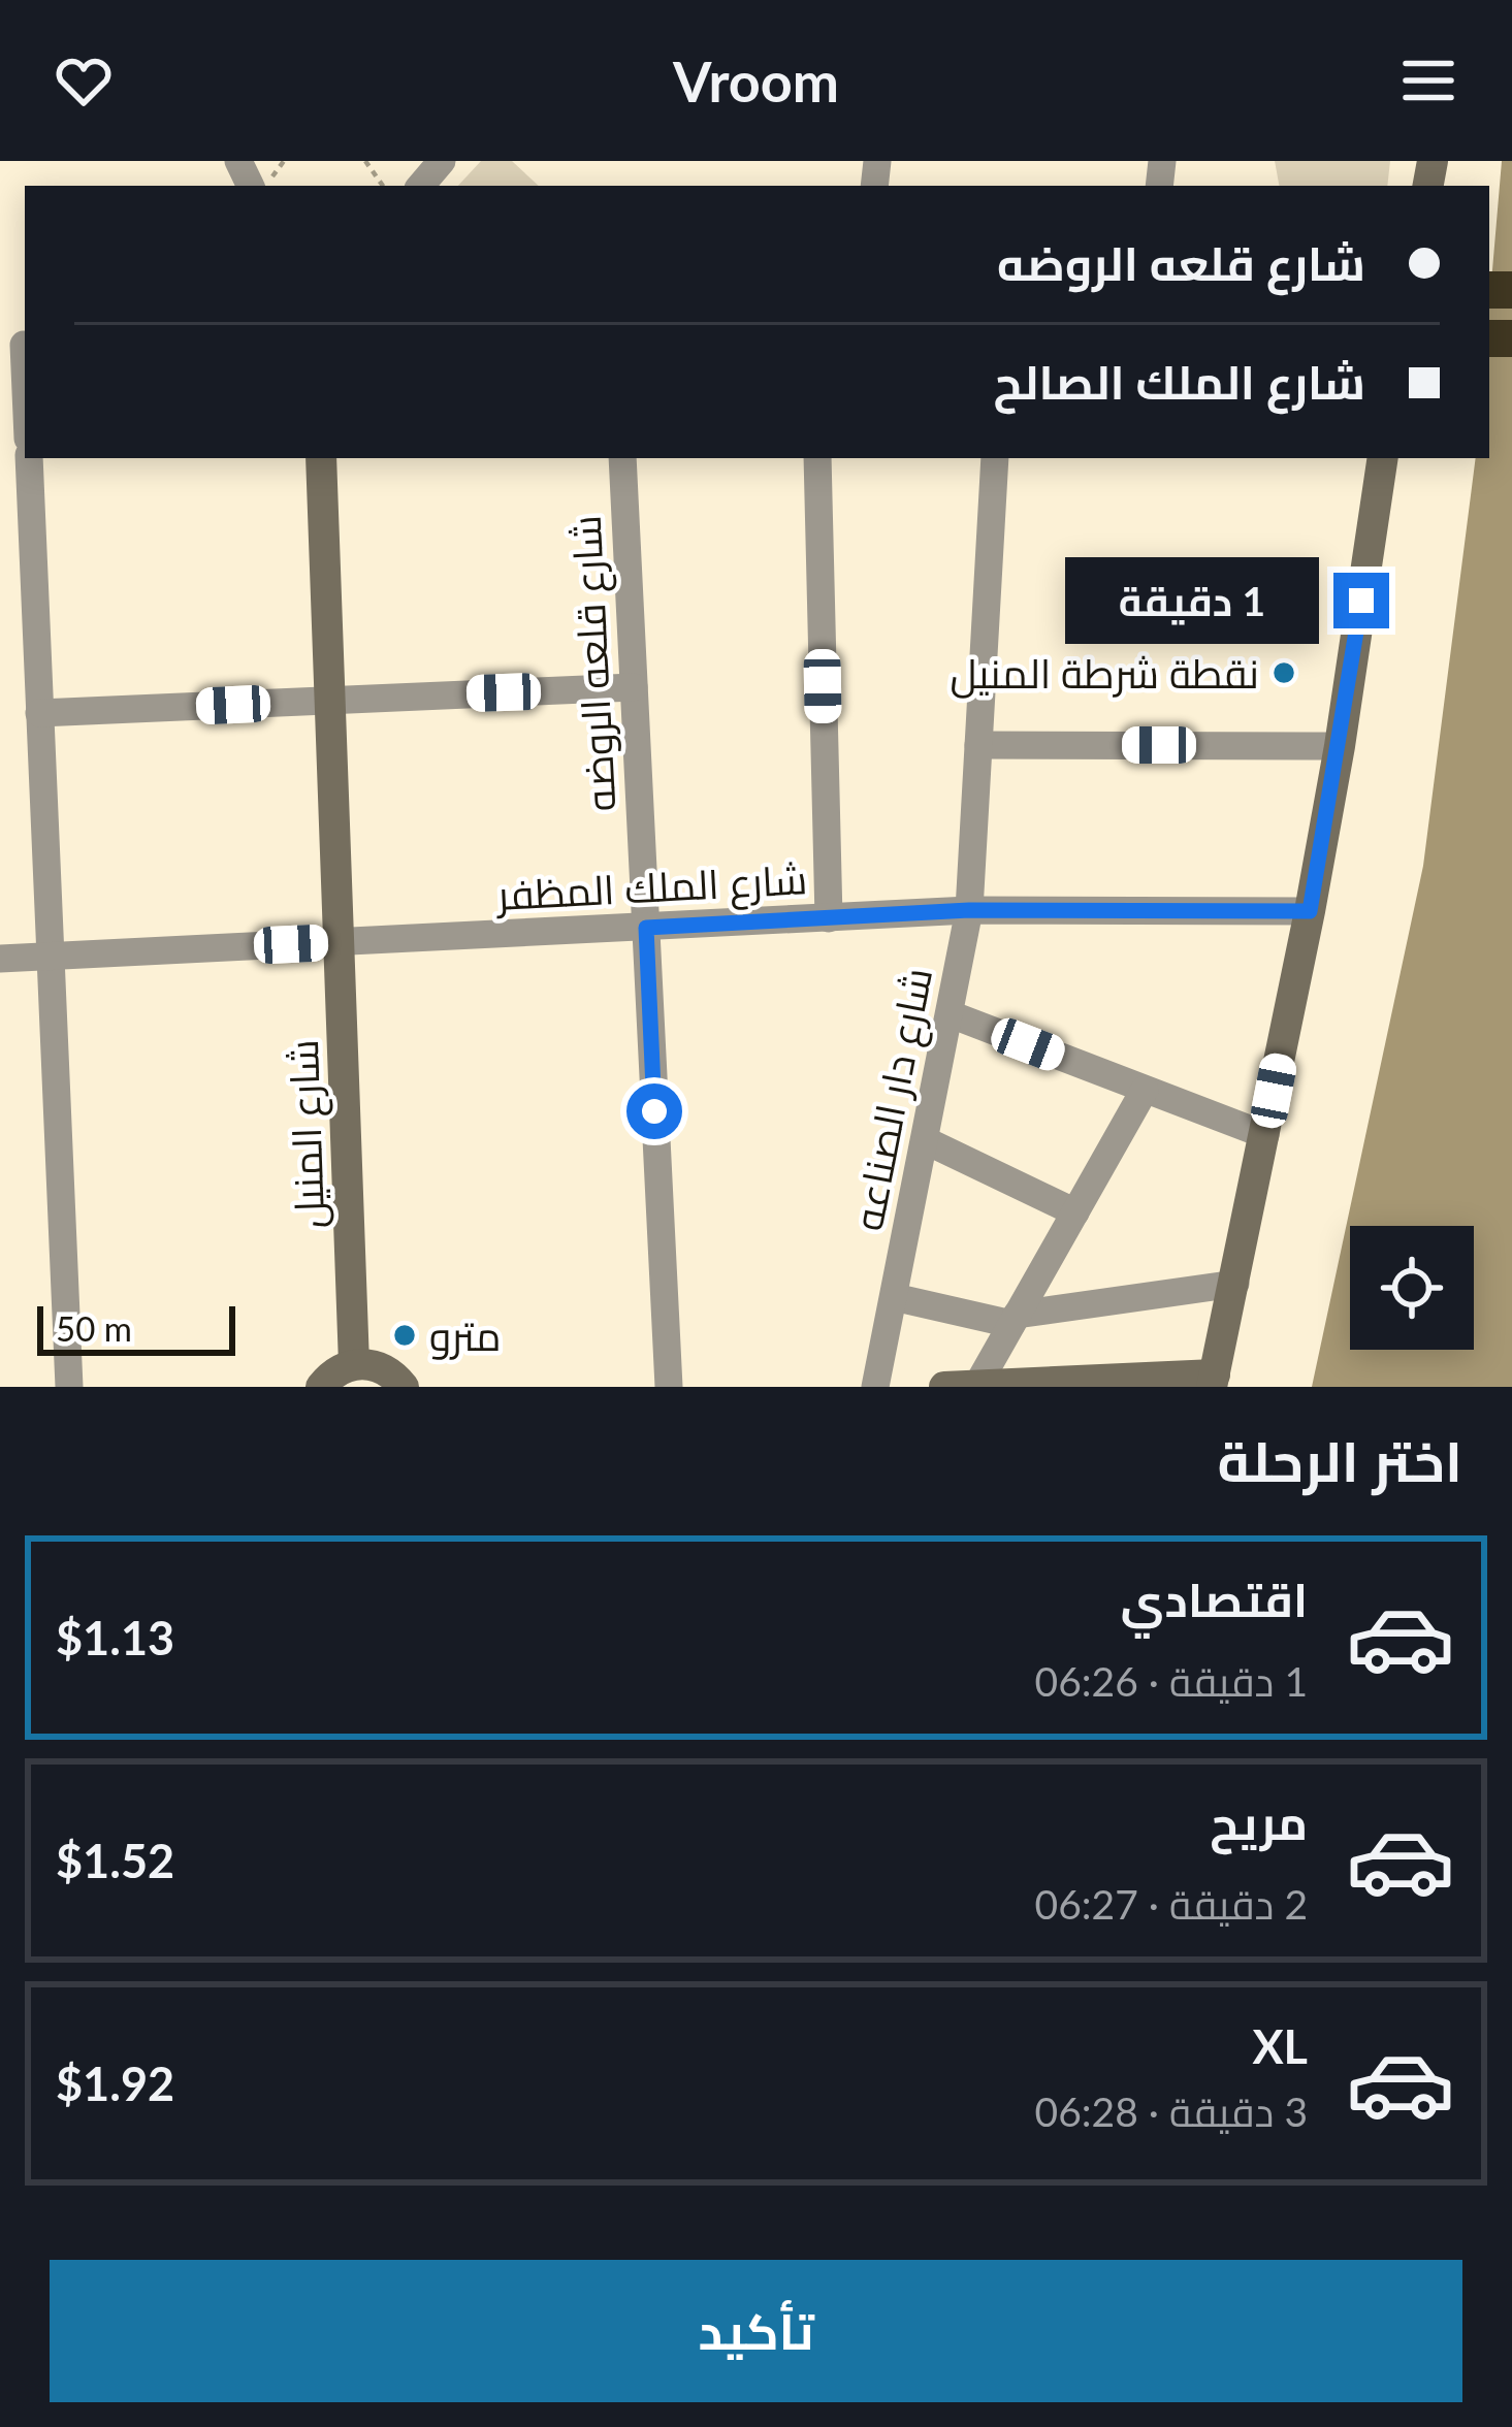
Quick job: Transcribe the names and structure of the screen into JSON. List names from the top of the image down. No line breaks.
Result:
{"streets":{"main road":["شارع المنيل"],"street":["شارع قلعه الروضه","شارع الملك المظفر","شارع دار الصناعه"]},"crossings":[["شارع قلعه الروضه","شارع الملك المظفر"],["شارع الملك المظفر","شارع دار الصناعه"],["شارع الملك المظفر","شارع المنيل"]],"places":["نقطة شرطة المنيل","مترو"],"scale_bar":"50 m","page":{"header":"Vroom","banner":["شارع قلعه الروضه","شارع الملك الصالح"],"bubble":"1 دقيقة","scale":"50 m","heading":"اختر الرحلة","list":[{"name":"اقتصادي","note":"1 دقيقة · 06:26","value":"$1.13"},{"name":"مريح","note":"2 دقيقة · 06:27","value":"$1.52"},{"name":"XL","note":"3 دقيقة · 06:28","value":"$1.92"}],"buttons":"تأكيد"}}
